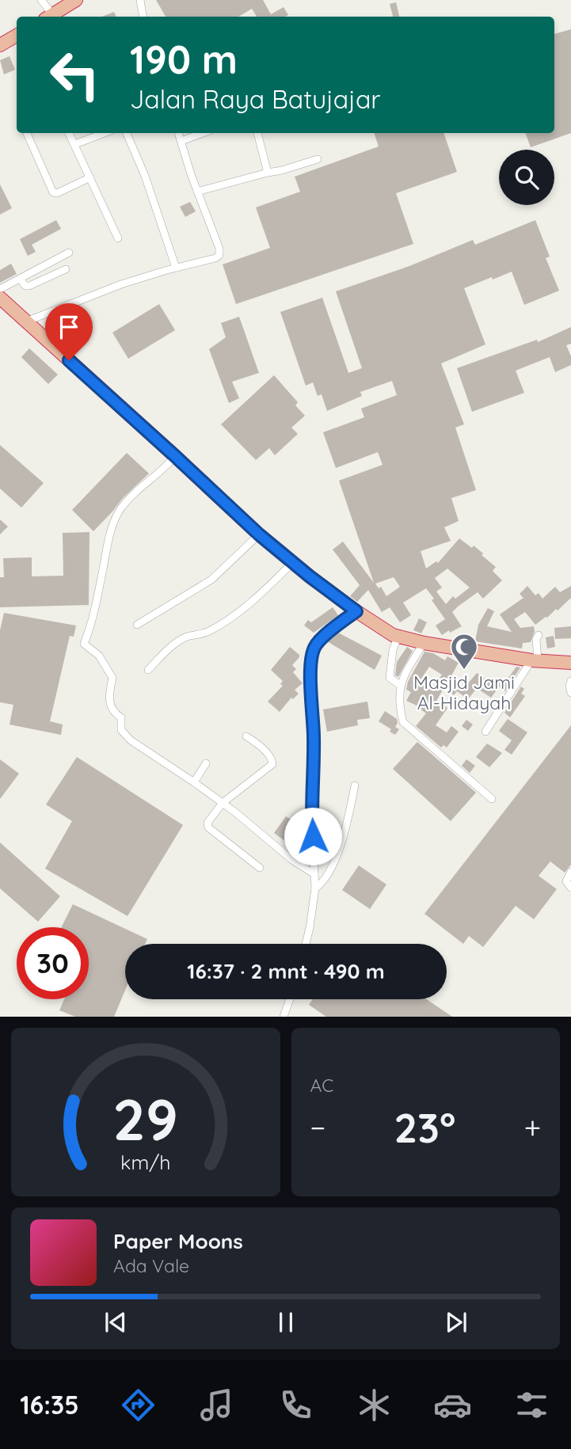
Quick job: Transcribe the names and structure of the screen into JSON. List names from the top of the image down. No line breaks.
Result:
{"places":{"mosque":["Masjid Jami Al-Hidayah"]},"page":{"turn":["190 m","Jalan Raya Batujajar"],"limit":"30","trip":"16:37 · 2 mnt · 490 m","tile":"AC","heat":["−","23°","+"],"song":["Paper Moons","Ada Vale"],"tabs":"16:35","gauge":["29","km/h"]}}
